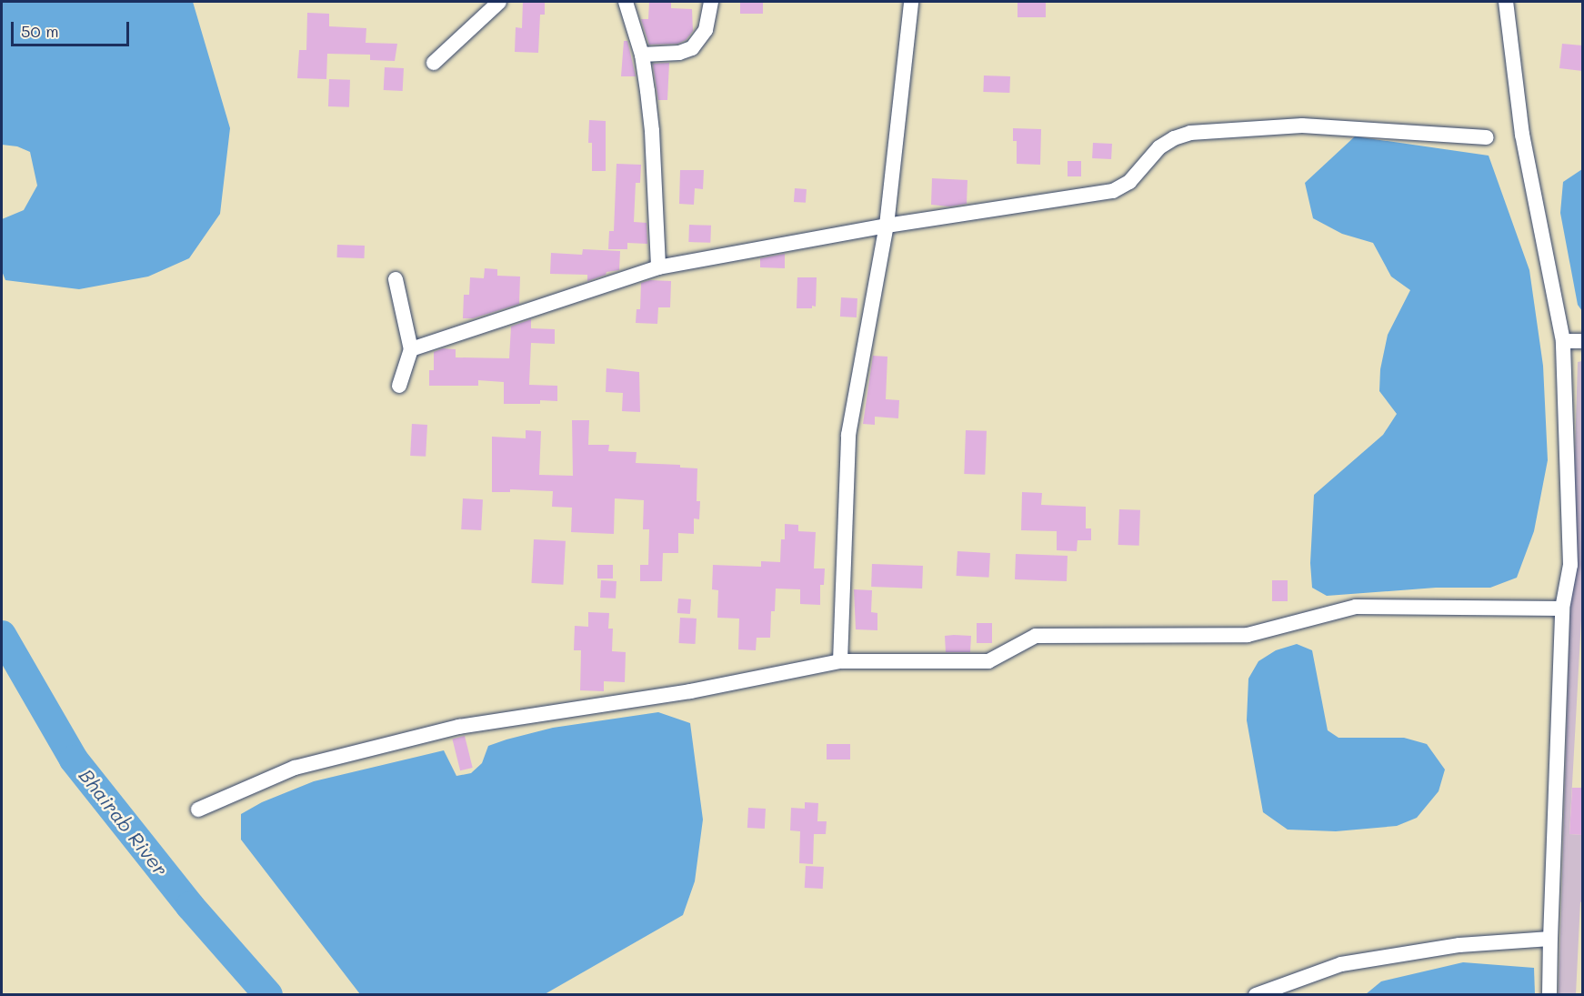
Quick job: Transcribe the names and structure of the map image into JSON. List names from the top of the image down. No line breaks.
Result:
{"water":["Bhairab River"],"scale_bar":"50 m"}
